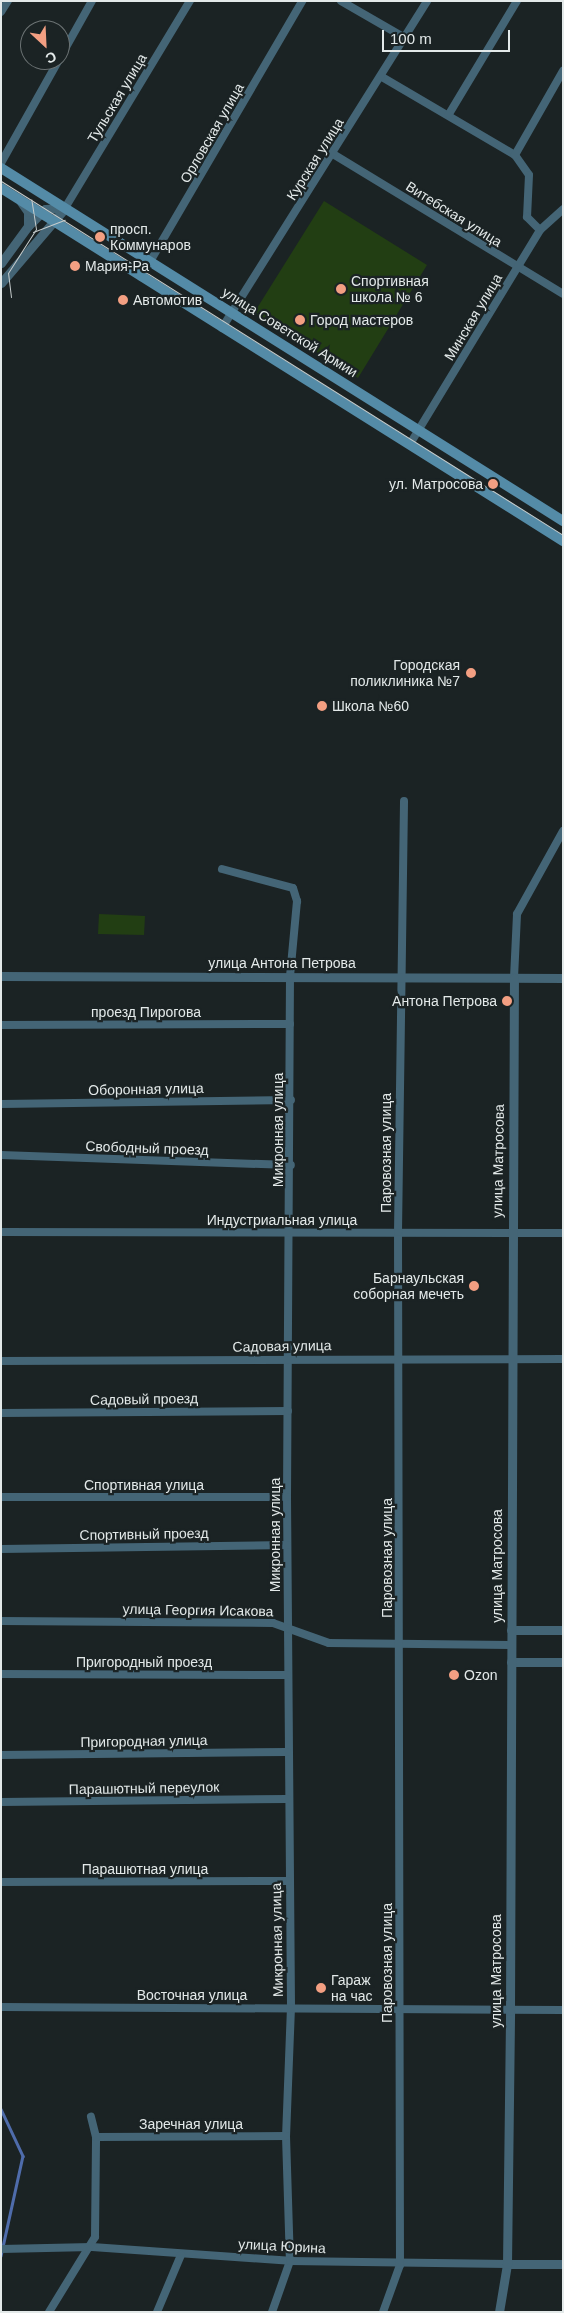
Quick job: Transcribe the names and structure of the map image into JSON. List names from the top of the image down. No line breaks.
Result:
{"streets":{"main road":["улица Советской Армии"],"street":["Тульская улица","Орловская улица","Курская улица","Витебская улица","Минская улица","улица Антона Петрова","проезд Пирогова","Оборонная улица","Микронная улица","Свободный проезд","Паровозная улица","улица Матросова","Индустриальная улица","Садовая улица","Садовый проезд","Спортивная улица","Спортивный проезд","улица Георгия Исакова","Пригородный проезд","Пригородная улица","Парашютный переулок","Парашютная улица","Восточная улица","Заречная улица","улица Юрина"]},"crossings":[["Тульская улица","улица Советской Армии"],["Орловская улица","улица Советской Армии"],["Курская улица","Витебская улица"],["Курская улица","улица Советской Армии"],["Витебская улица","Минская улица"],["Минская улица","улица Советской Армии"],["улица Антона Петрова","Микронная улица"],["улица Антона Петрова","Паровозная улица"],["улица Антона Петрова","улица Матросова"],["проезд Пирогова","Микронная улица"],["Оборонная улица","Микронная улица"],["Микронная улица","Свободный проезд"],["Микронная улица","Индустриальная улица"],["Микронная улица","Садовая улица"],["Микронная улица","Садовый проезд"],["Микронная улица","Спортивная улица"],["Микронная улица","Спортивный проезд"],["Микронная улица","улица Георгия Исакова"],["Микронная улица","Пригородный проезд"],["Микронная улица","Пригородная улица"],["Микронная улица","Парашютный переулок"],["Микронная улица","Парашютная улица"],["Микронная улица","Восточная улица"],["Микронная улица","Заречная улица"],["Микронная улица","улица Юрина"],["Паровозная улица","Индустриальная улица"],["Паровозная улица","Садовая улица"],["Паровозная улица","улица Георгия Исакова"],["Паровозная улица","Восточная улица"],["Паровозная улица","улица Юрина"],["улица Матросова","Индустриальная улица"],["улица Матросова","Садовая улица"],["улица Матросова","улица Георгия Исакова"],["улица Матросова","Восточная улица"],["улица Матросова","улица Юрина"]],"places":["просп. Коммунаров","Мария-Ра","Спортивная школа № 6","Автомотив","Город мастеров","ул. Матросова","Городская поликлиника №7","Школа №60","Антона Петрова","Барнаульская соборная мечеть","Ozon","Гараж на час"],"scale_bar":"100 m","north":"bottom right"}
